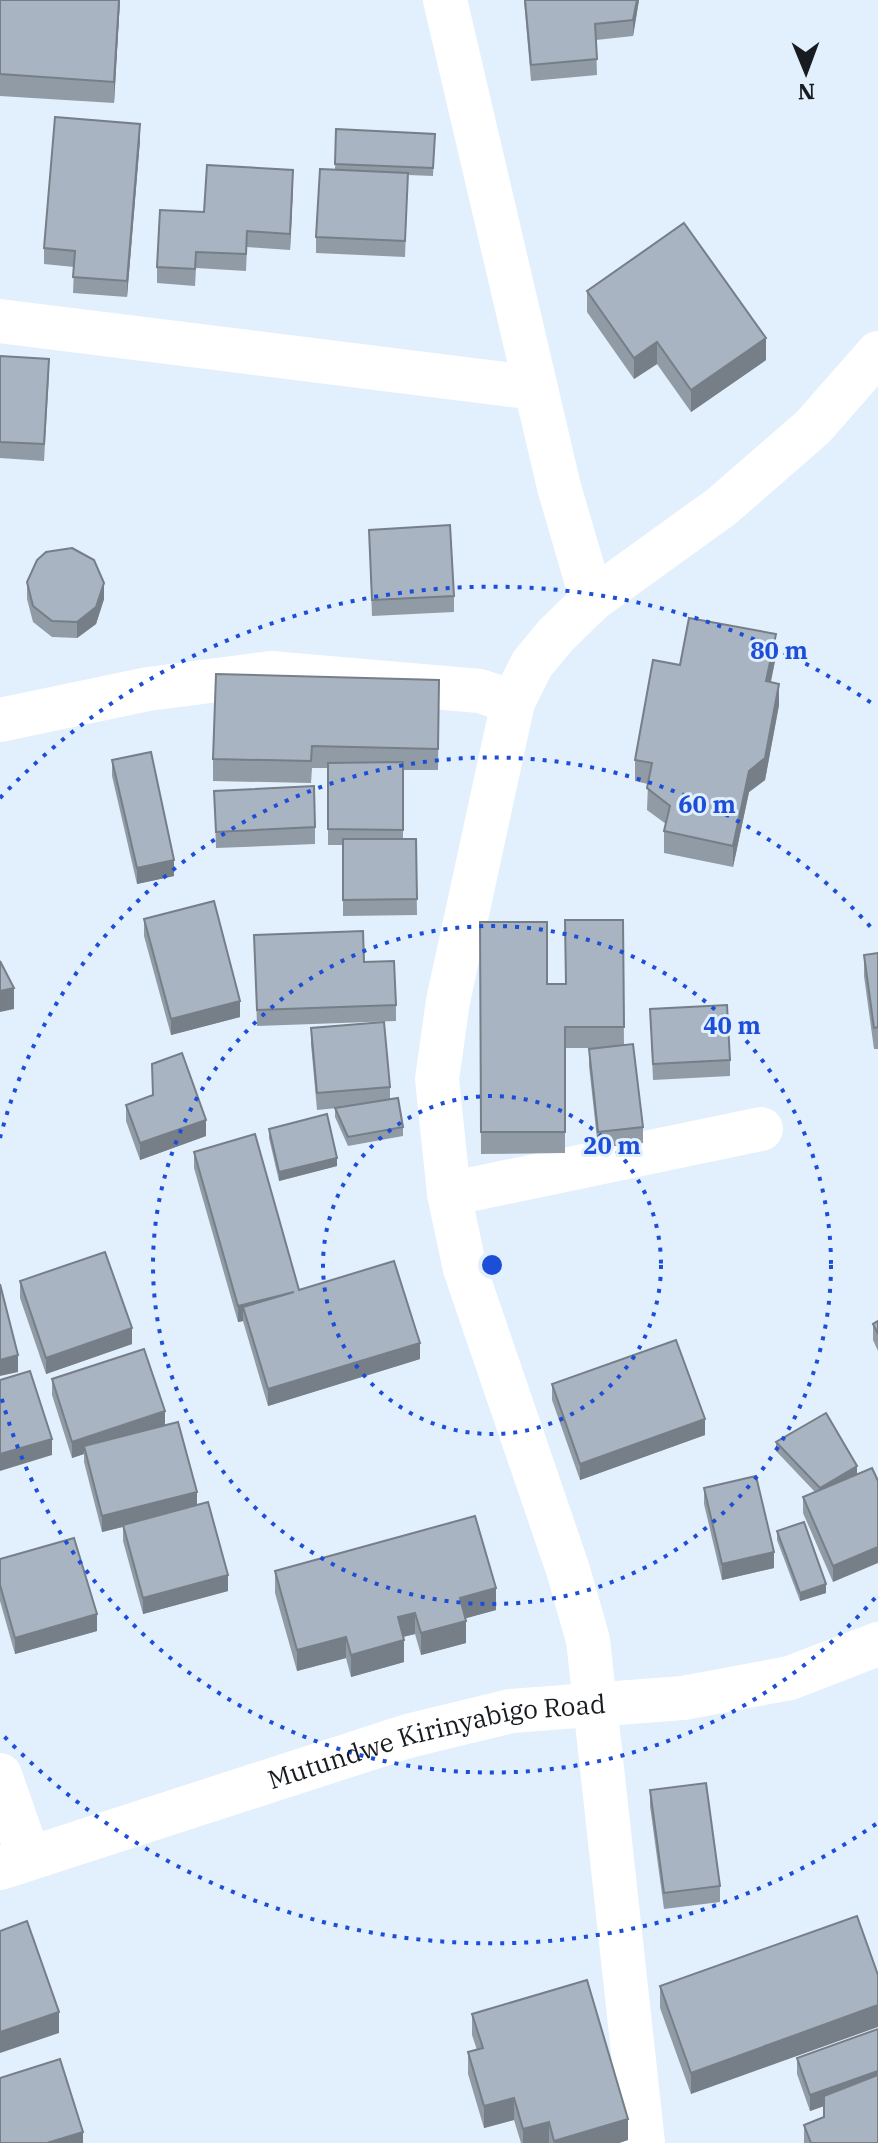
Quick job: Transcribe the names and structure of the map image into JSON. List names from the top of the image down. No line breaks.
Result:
{"streets":{"street":["Mutundwe Kirinyabigo Road"]},"north":"bottom","rings":["80 m","60 m","40 m","20 m"]}
